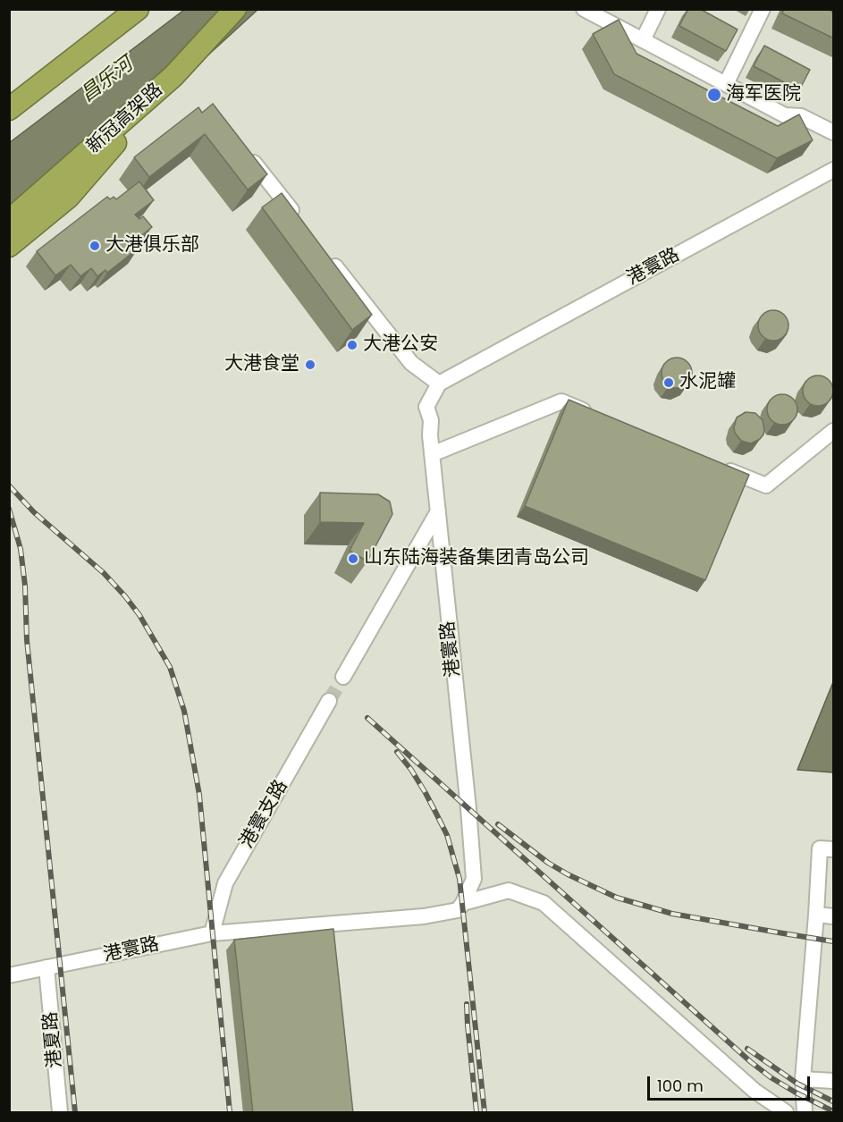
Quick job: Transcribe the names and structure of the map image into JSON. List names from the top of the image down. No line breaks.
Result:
{"streets":{"highway":["新冠高架路"],"street":["港寰路","港寰支路","港夏路"]},"crossings":[["港寰路","港寰支路"],["港寰路","港夏路"]],"water":["昌乐河"],"places":["海军医院","大港俱乐部","大港公安","大港食堂","水泥罐","山东陆海装备集团青岛公司"],"scale_bar":"100 m"}
